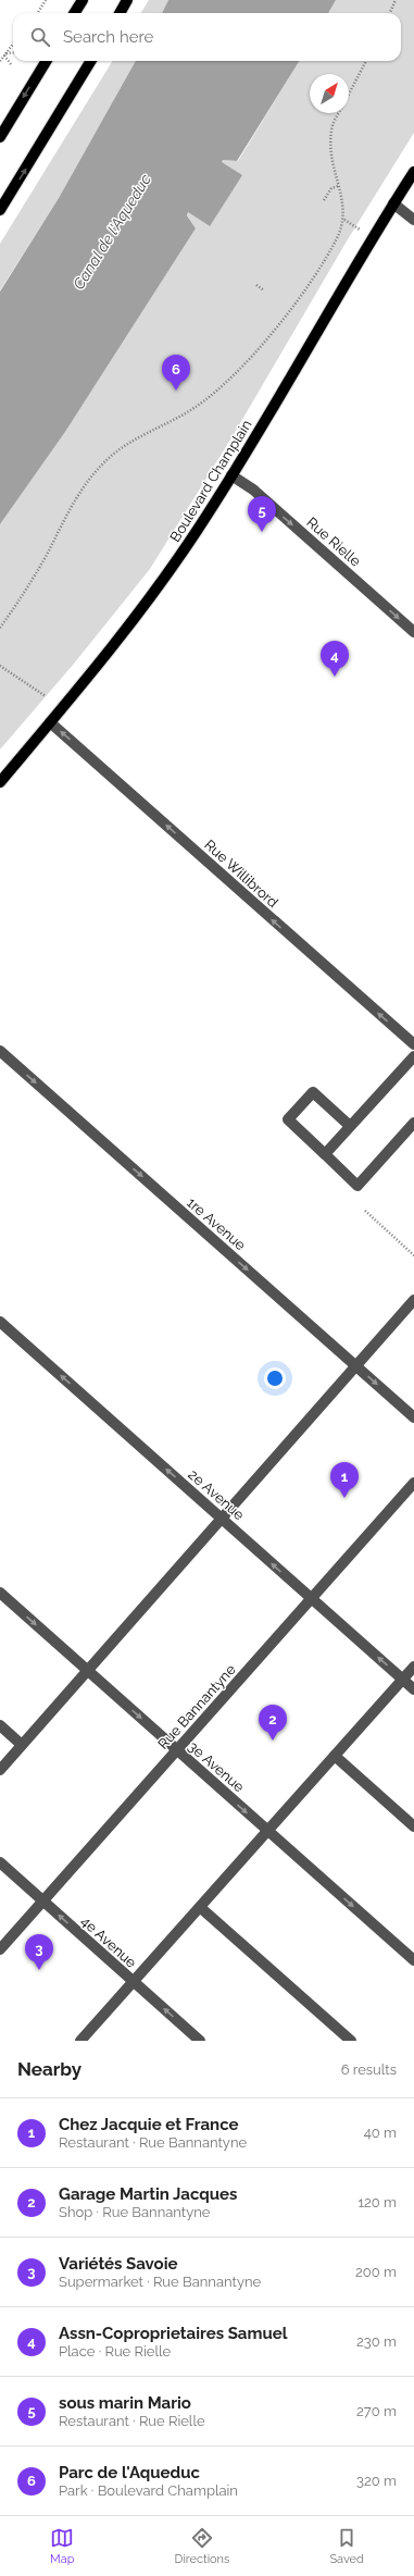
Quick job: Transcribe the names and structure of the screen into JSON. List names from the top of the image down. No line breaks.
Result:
{"streets":{"main road":["Boulevard Champlain"],"street":["Rue Rielle","Rue Willibrord","1re Avenue","2e Avenue","Rue Bannantyne","3e Avenue","4e Avenue"]},"crossings":[["Boulevard Champlain","Rue Rielle"],["Boulevard Champlain","Rue Willibrord"],["2e Avenue","Rue Bannantyne"],["Rue Bannantyne","3e Avenue"],["Rue Bannantyne","4e Avenue"]],"one_way":["Rue Rielle","Rue Willibrord","1re Avenue","2e Avenue","3e Avenue","4e Avenue"],"water":["Canal de l'Aqueduc"],"north":"top right","page":{"search":"Search here","pins":["6","5","4","1","2","3"],"heading":["Nearby","6 results"],"list":[{"mark":"1","name":"Chez Jacquie et France","note":"Restaurant · Rue Bannantyne","value":"40 m"},{"mark":"2","name":"Garage Martin Jacques","note":"Shop · Rue Bannantyne","value":"120 m"},{"mark":"3","name":"Variétés Savoie","note":"Supermarket · Rue Bannantyne","value":"200 m"},{"mark":"4","name":"Assn-Coproprietaires Samuel","note":"Place · Rue Rielle","value":"230 m"},{"mark":"5","name":"sous marin Mario","note":"Restaurant · Rue Rielle","value":"270 m"},{"mark":"6","name":"Parc de l'Aqueduc","note":"Park · Boulevard Champlain","value":"320 m"}],"nav":["Map","Directions","Saved"]}}
